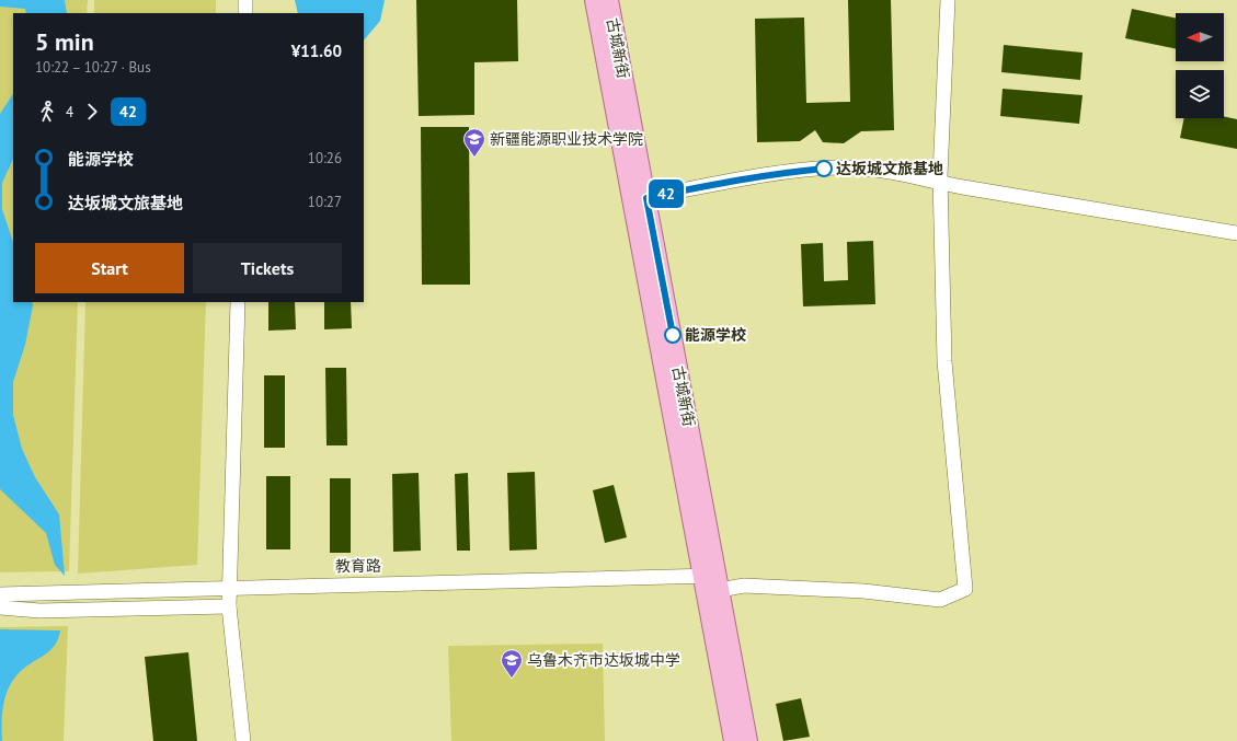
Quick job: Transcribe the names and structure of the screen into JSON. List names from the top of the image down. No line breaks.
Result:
{"streets":{"main road":["古城新街"],"street":["教育路"]},"crossings":[["古城新街","教育路"]],"places":{"school or university":["新疆能源职业技术学院","乌鲁木齐市达坂城中学"],"other":["达坂城文旅基地","能源学校"]},"lines":["bus line 42"],"north":"left","page":{"on_map":"42","heading":["5 min","10:22 – 10:27 · Bus","¥11.60"],"legs":["4","42"],"list":[{"name":"能源学校","value":"10:26"},{"name":"达坂城文旅基地","value":"10:27"}],"buttons":["Start","Tickets"]}}
